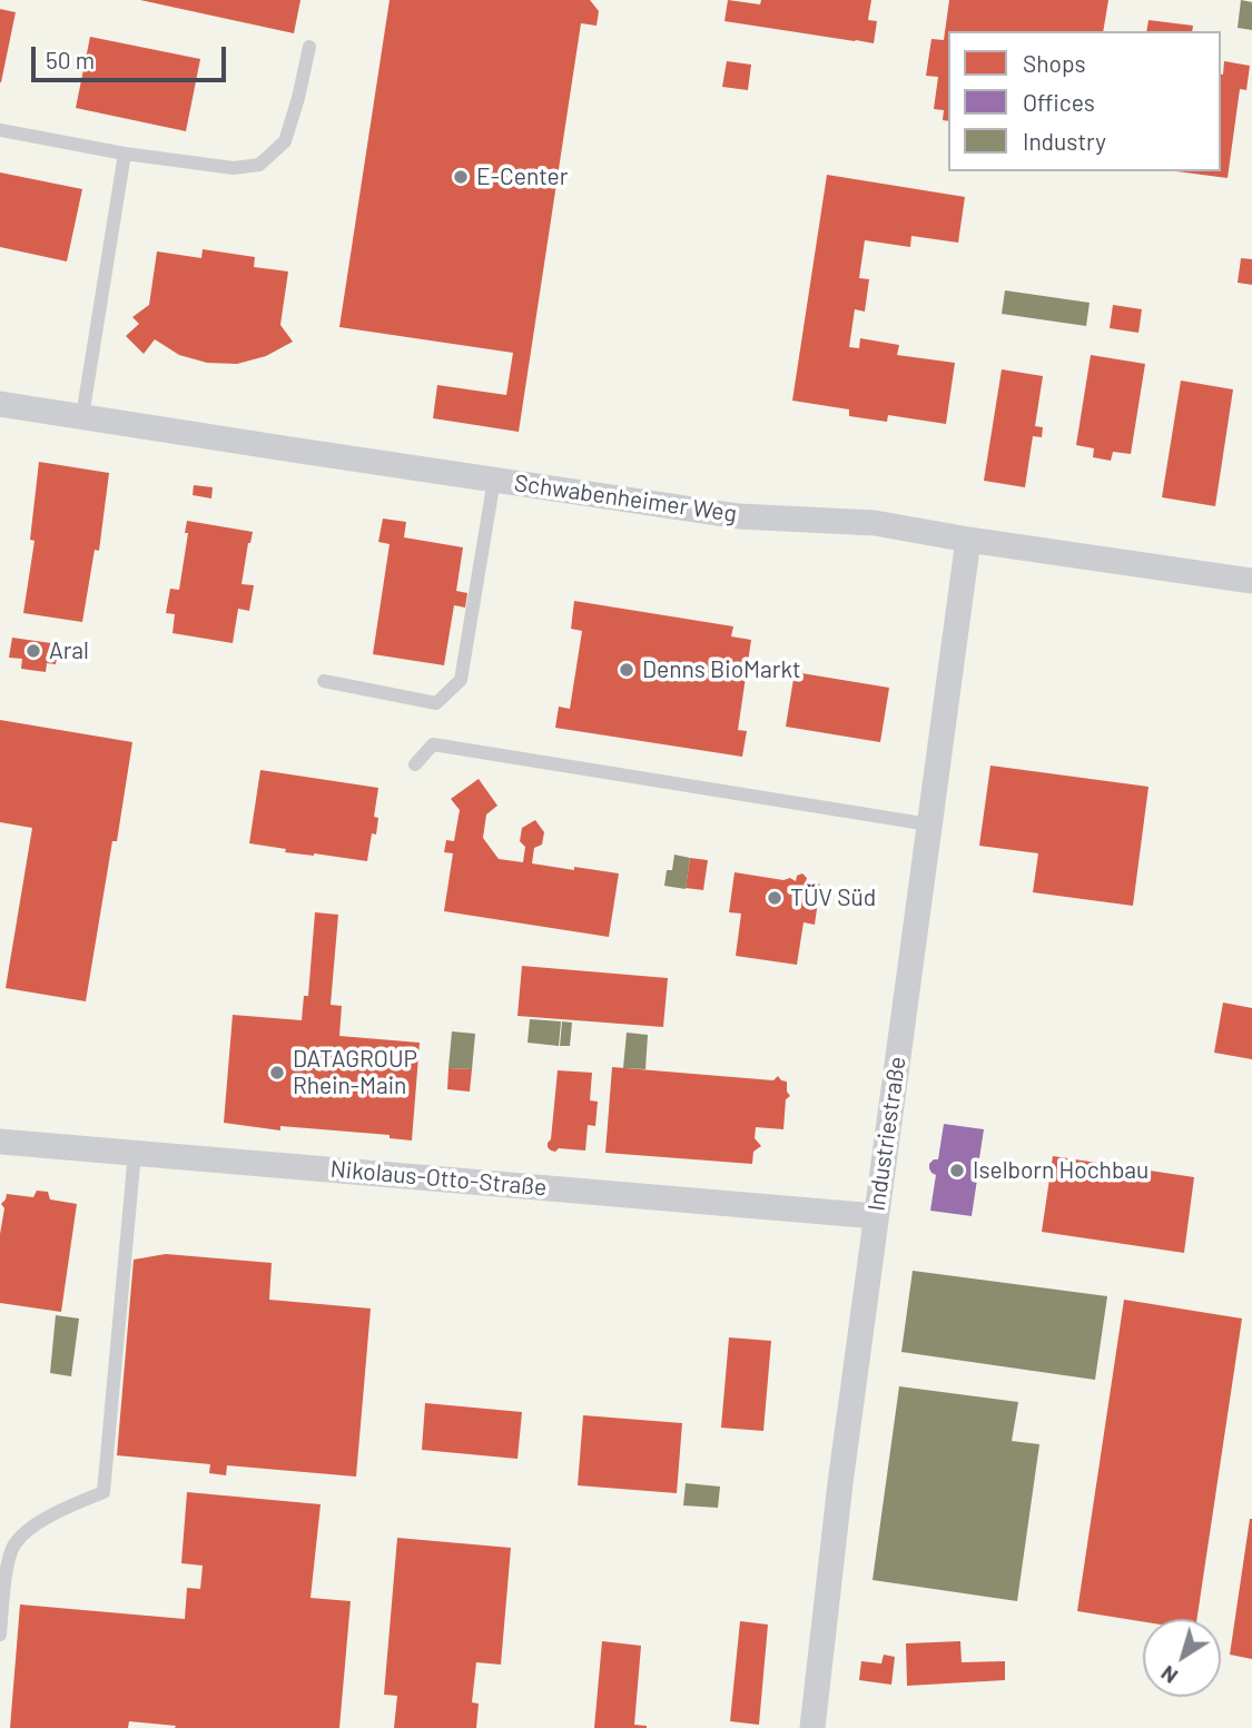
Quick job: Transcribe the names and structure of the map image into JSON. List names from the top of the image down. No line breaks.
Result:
{"streets":{"street":["Schwabenheimer Weg","Industriestraße","Nikolaus-Otto-Straße"]},"crossings":[["Schwabenheimer Weg","Industriestraße"],["Industriestraße","Nikolaus-Otto-Straße"]],"places":["E-Center","Aral","Denns BioMarkt","TÜV Süd","DATAGROUP Rhein-Main","Iselborn Hochbau"],"legend":["Shops","Offices","Industry"],"scale_bar":"50 m","north":"bottom left"}
